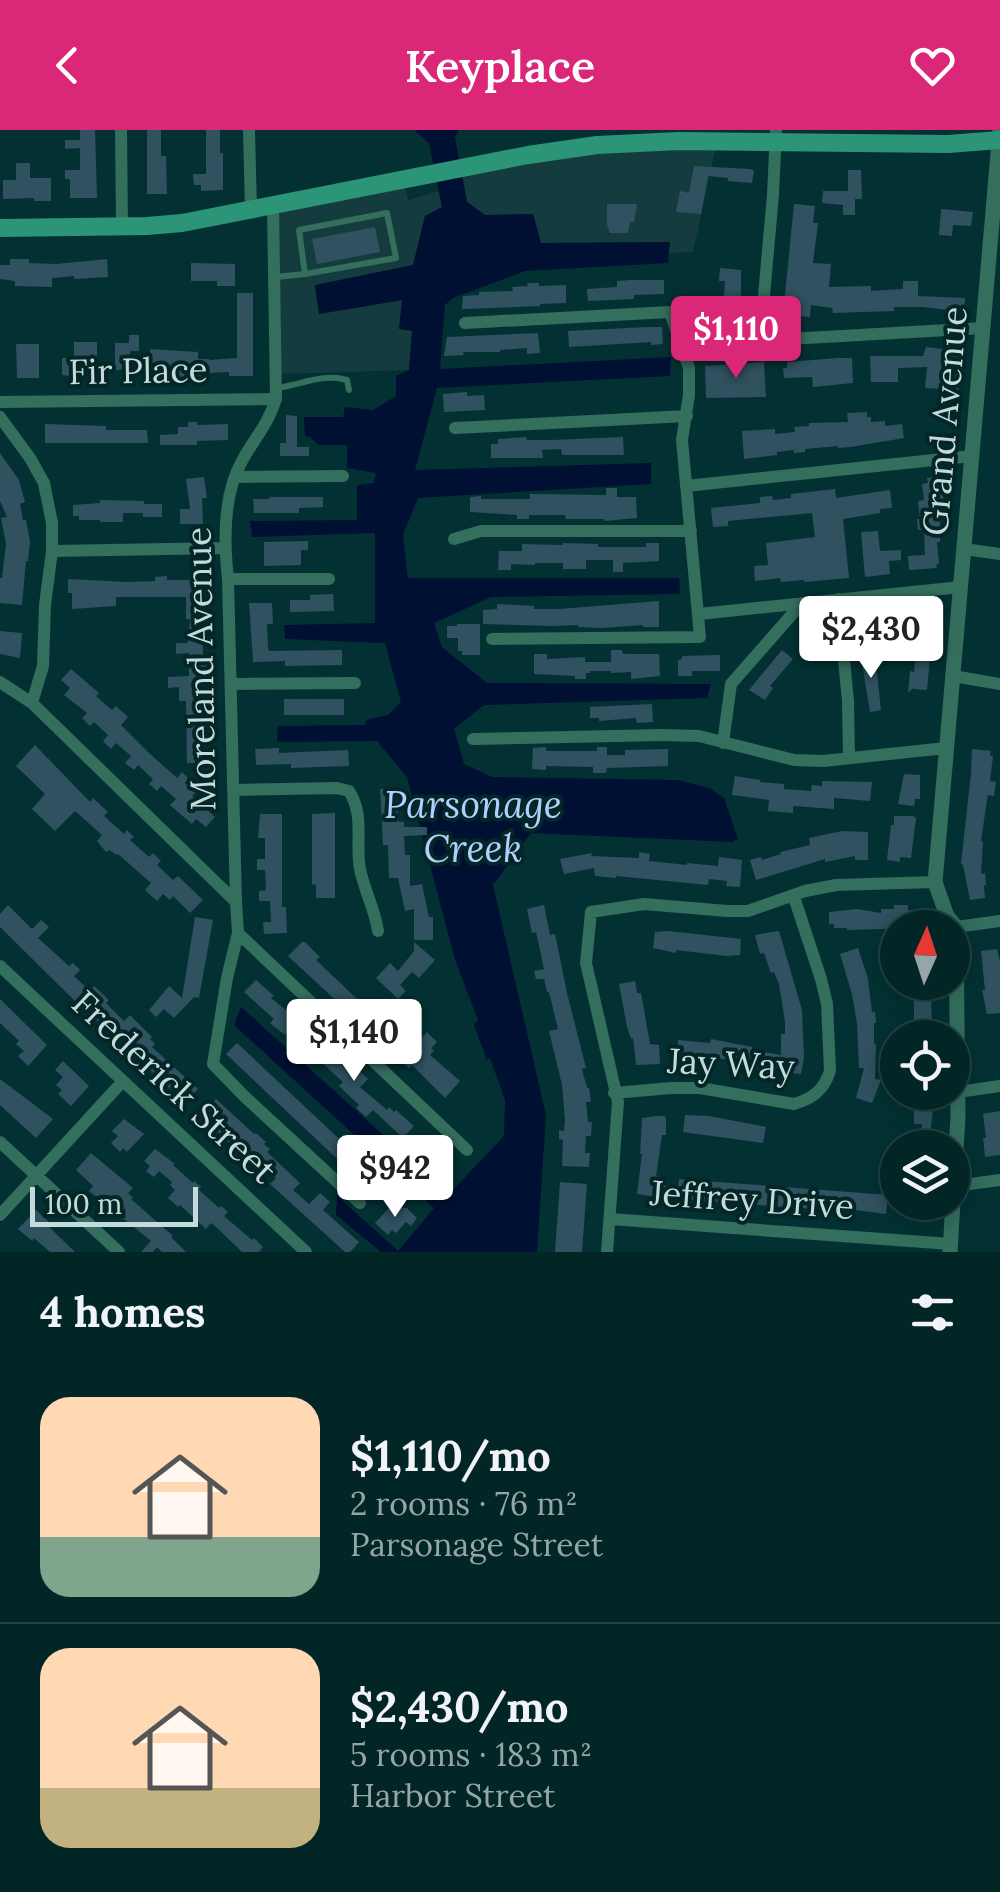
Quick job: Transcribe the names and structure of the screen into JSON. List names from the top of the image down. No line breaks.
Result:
{"streets":{"street":["Fir Place","Grand Avenue","Moreland Avenue","Jay Way","Frederick Street","Jeffrey Drive"]},"crossings":[["Fir Place","Moreland Avenue"],["Grand Avenue","Jeffrey Drive"]],"water":["Parsonage Creek"],"scale_bar":"100 m","north":"top","page":{"header":"Keyplace","price":["$1,110","$2,430","$1,140","$942"],"scale":"100 m","heading":"4 homes","list":[{"name":"$1,110/mo","note":"2 rooms · 76 m² · Parsonage Street"},{"name":"$2,430/mo","note":"5 rooms · 183 m² · Harbor Street"}]}}
